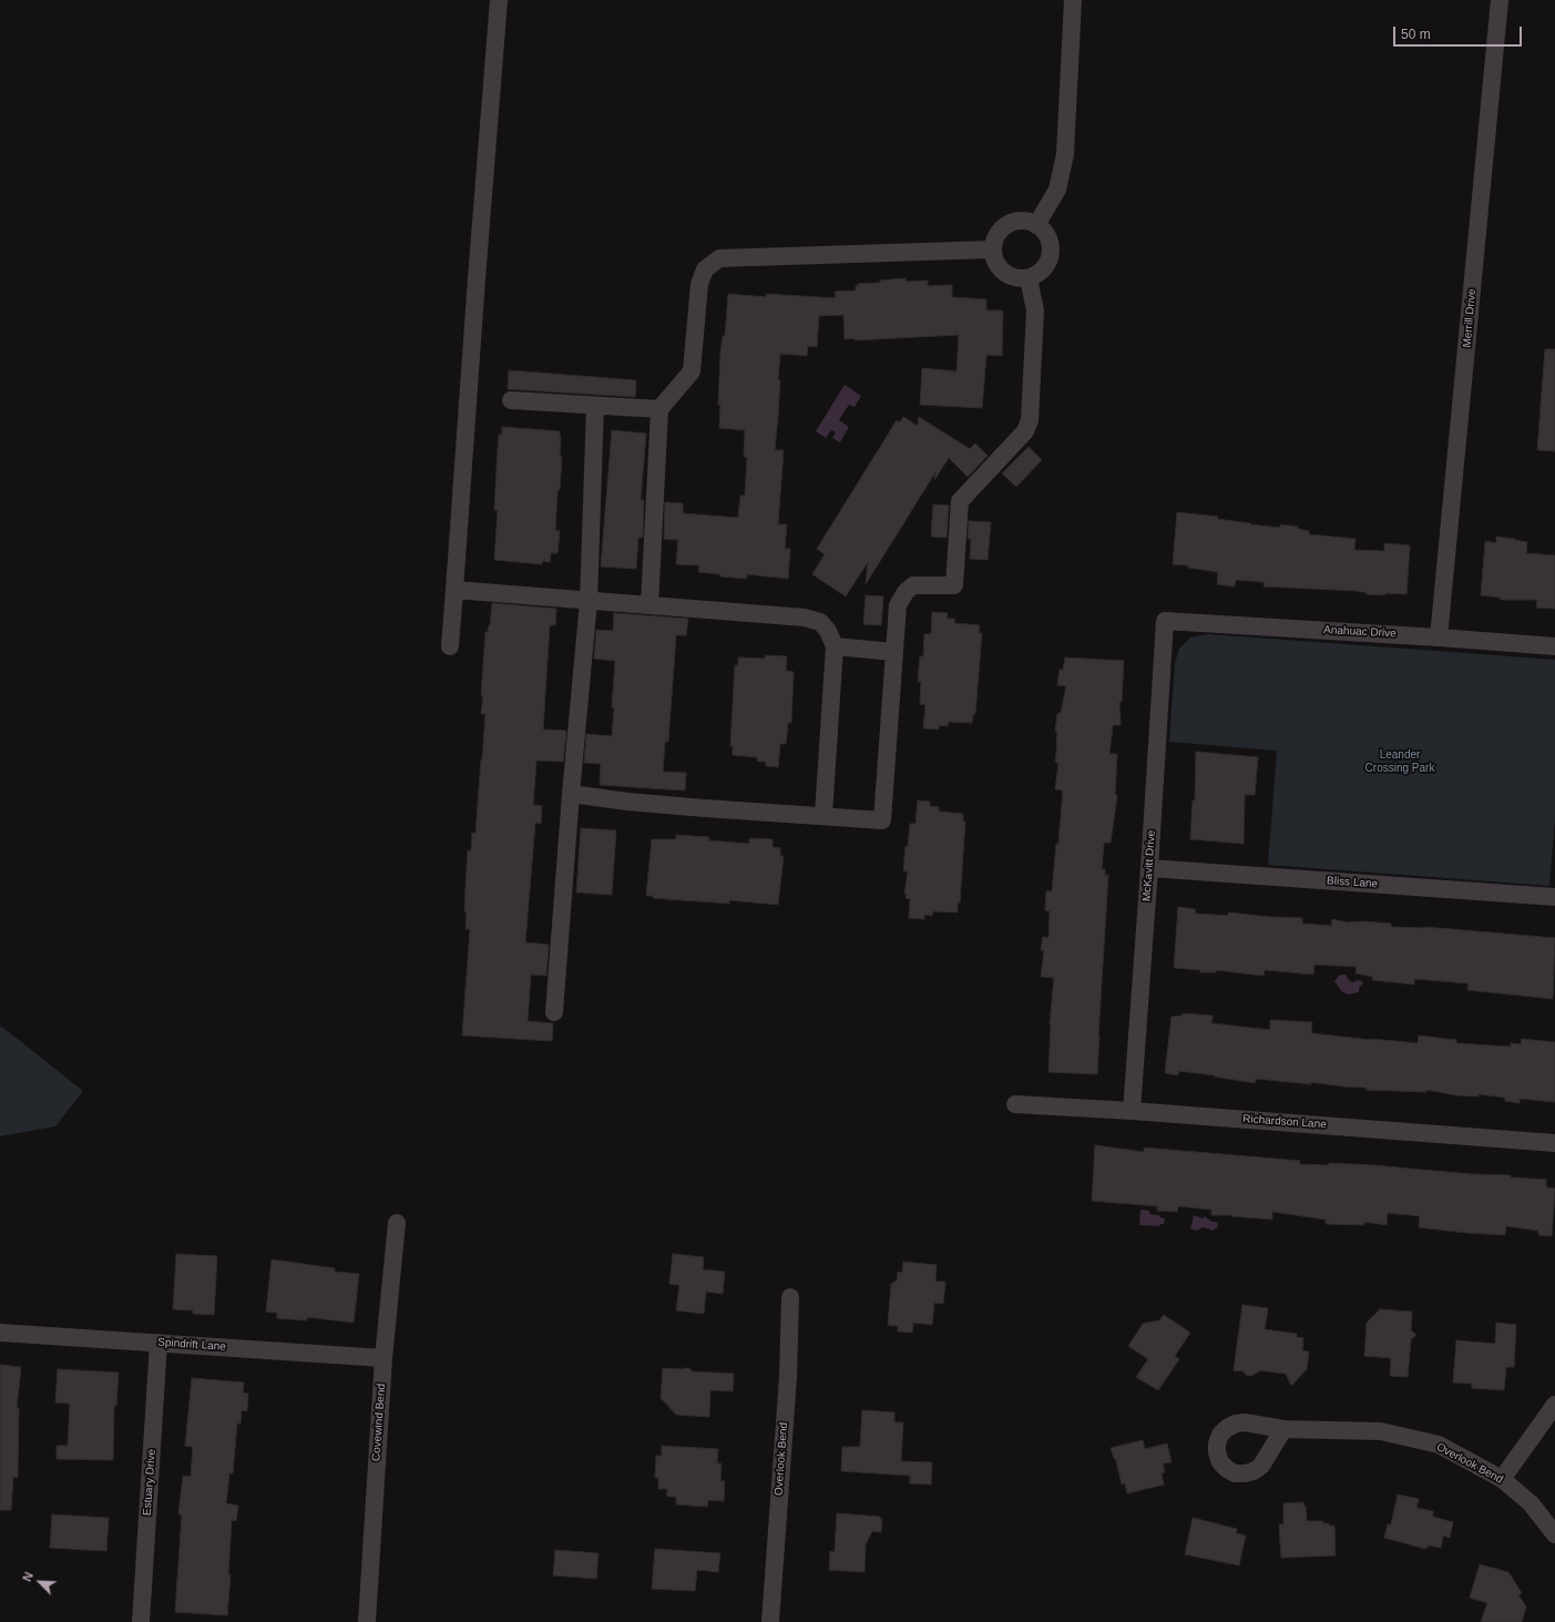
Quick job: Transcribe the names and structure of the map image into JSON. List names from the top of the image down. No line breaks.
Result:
{"streets":{"street":["Merrill Drive","Anahuac Drive","McKavitt Drive","Bliss Lane","Richardson Lane","Spindrift Lane","Covewind Bend","Overlook Bend","Estuary Drive"]},"crossings":[["Merrill Drive","Anahuac Drive"],["Anahuac Drive","McKavitt Drive"],["McKavitt Drive","Bliss Lane"],["McKavitt Drive","Richardson Lane"],["Spindrift Lane","Covewind Bend"],["Spindrift Lane","Estuary Drive"]],"parks":["Leander Crossing Park"],"scale_bar":"50 m","north":"top left"}
